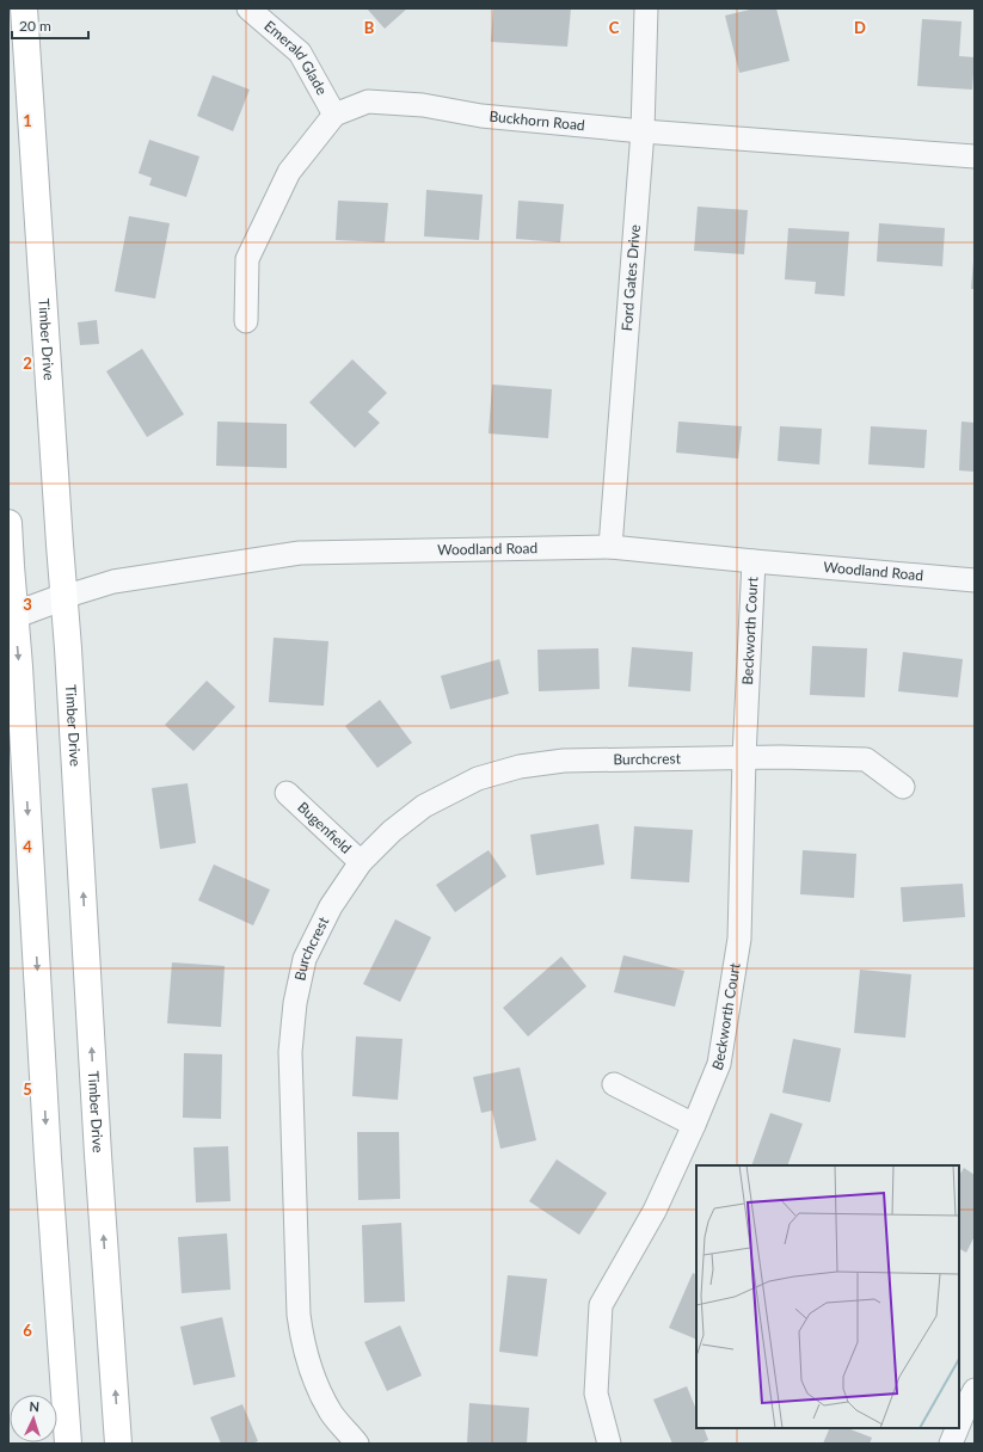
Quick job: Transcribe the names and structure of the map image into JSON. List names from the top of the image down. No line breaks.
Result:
{"streets":{"main road":["Timber Drive"],"street":["Emerald Glade","Buckhorn Road","Ford Gates Drive","Woodland Road","Beckworth Court","Burchcrest","Bugenfield"]},"crossings":[["Emerald Glade","Buckhorn Road"],["Buckhorn Road","Ford Gates Drive"],["Ford Gates Drive","Woodland Road"],["Timber Drive","Woodland Road"],["Woodland Road","Beckworth Court"],["Beckworth Court","Burchcrest"],["Burchcrest","Bugenfield"]],"scale_bar":"20 m","north":"top","grid":{"columns":["B","C","D"],"rows":["1","2","3","4","5","6"]}}
